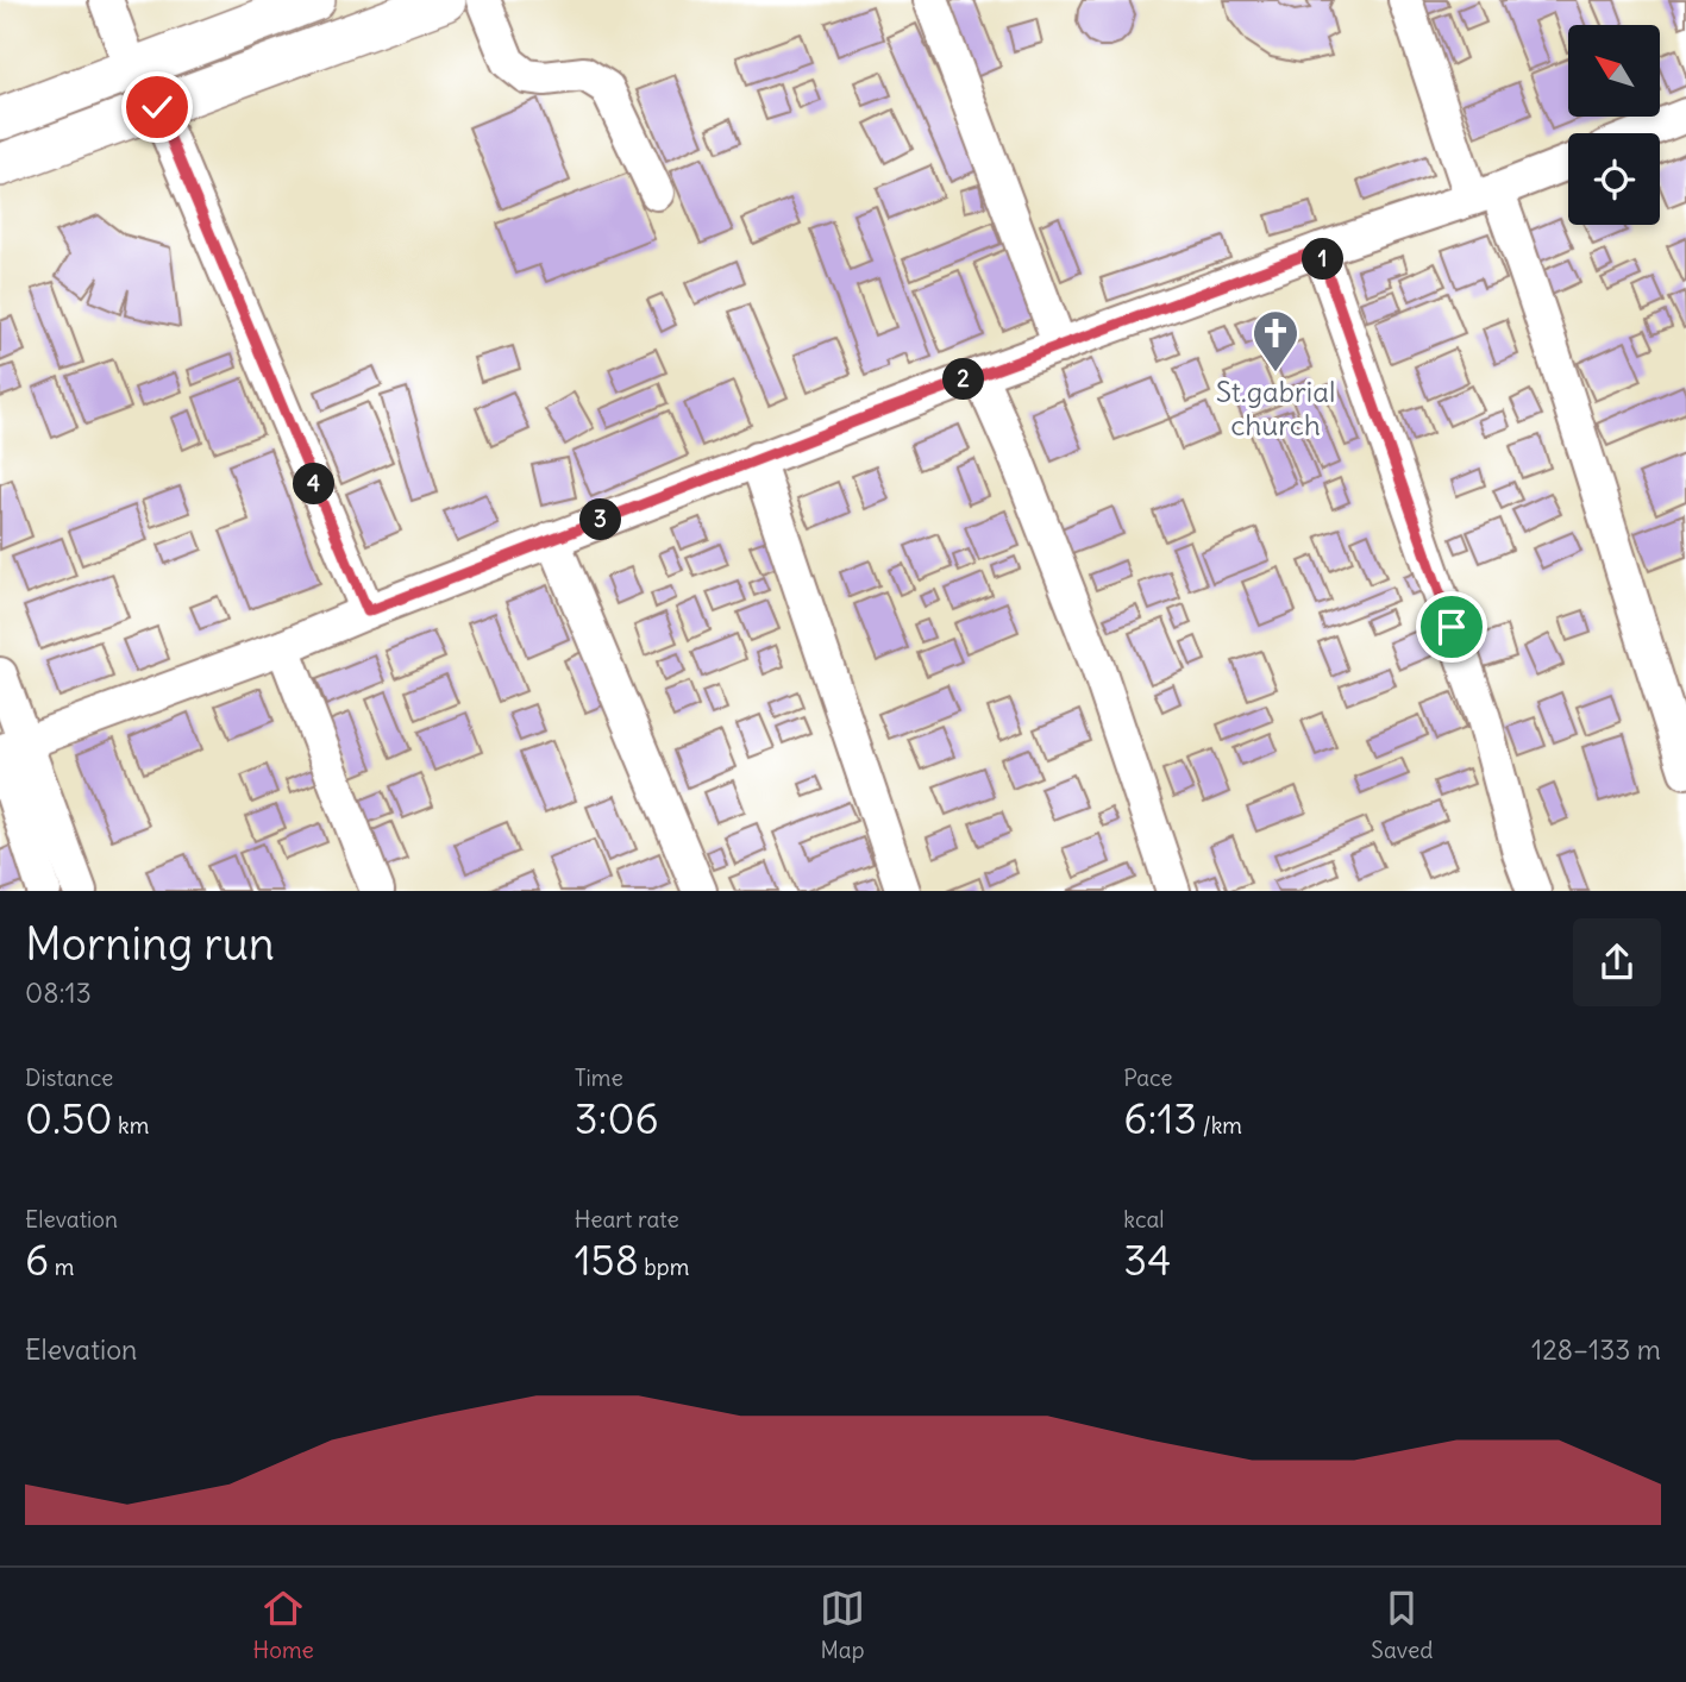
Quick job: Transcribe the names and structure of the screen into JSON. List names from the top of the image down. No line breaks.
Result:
{"places":{"church":["St.gabrial church"]},"north":"top left","page":{"pins":["1","2","4","3"],"heading":["Morning run","08:13"],"stats":[["Distance","0.50 km"],["Time","3:06"],["Pace","6:13 /km"],["Elevation","6 m"],["Heart rate","158 bpm"],["kcal","34"]],"chart":["Elevation","128–133 m"],"tabs":["Home","Map","Saved"]}}
